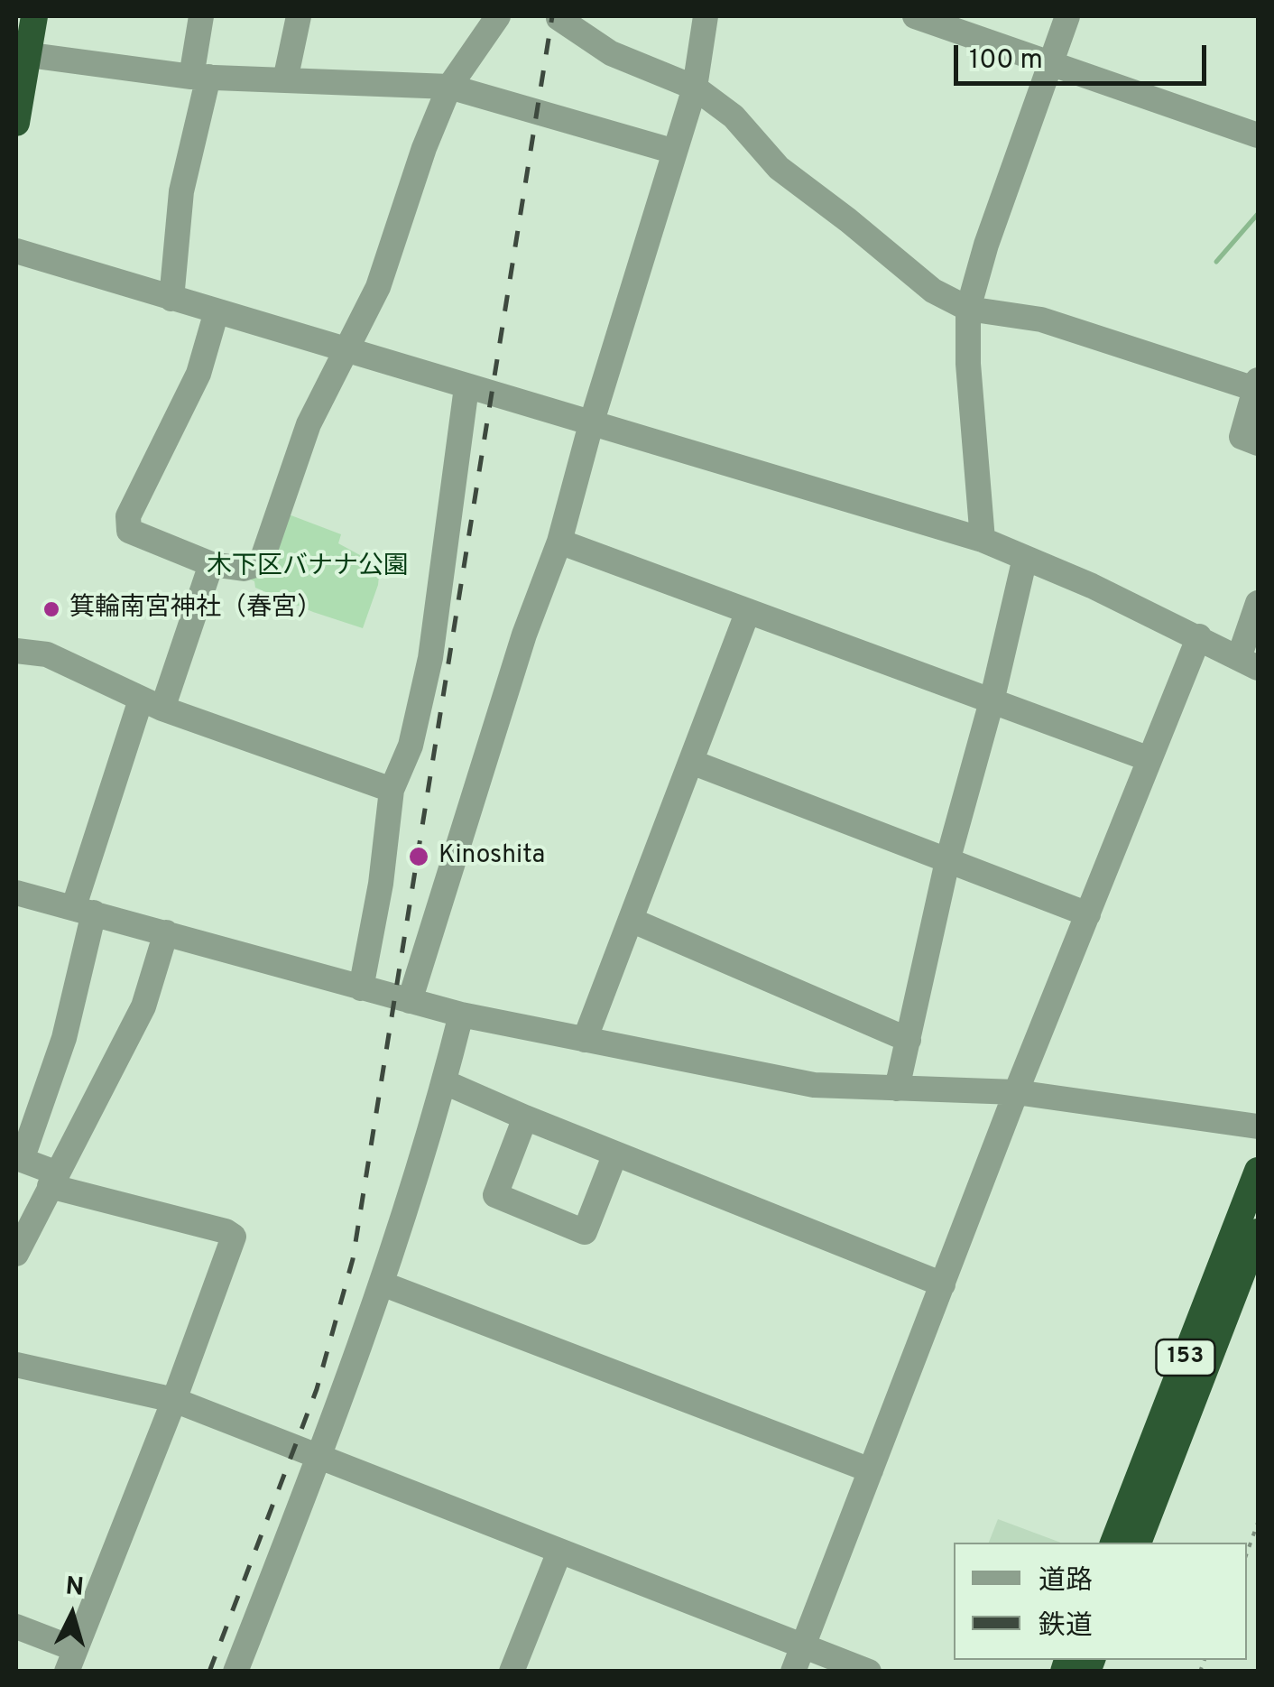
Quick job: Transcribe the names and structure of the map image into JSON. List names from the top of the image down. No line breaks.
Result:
{"streets":{"highway":["153"]},"parks":["木下区バナナ公園"],"places":["箕輪南宮神社（春宮）","Kinoshita"],"legend":["道路","鉄道"],"scale_bar":"100 m","north":"top"}
